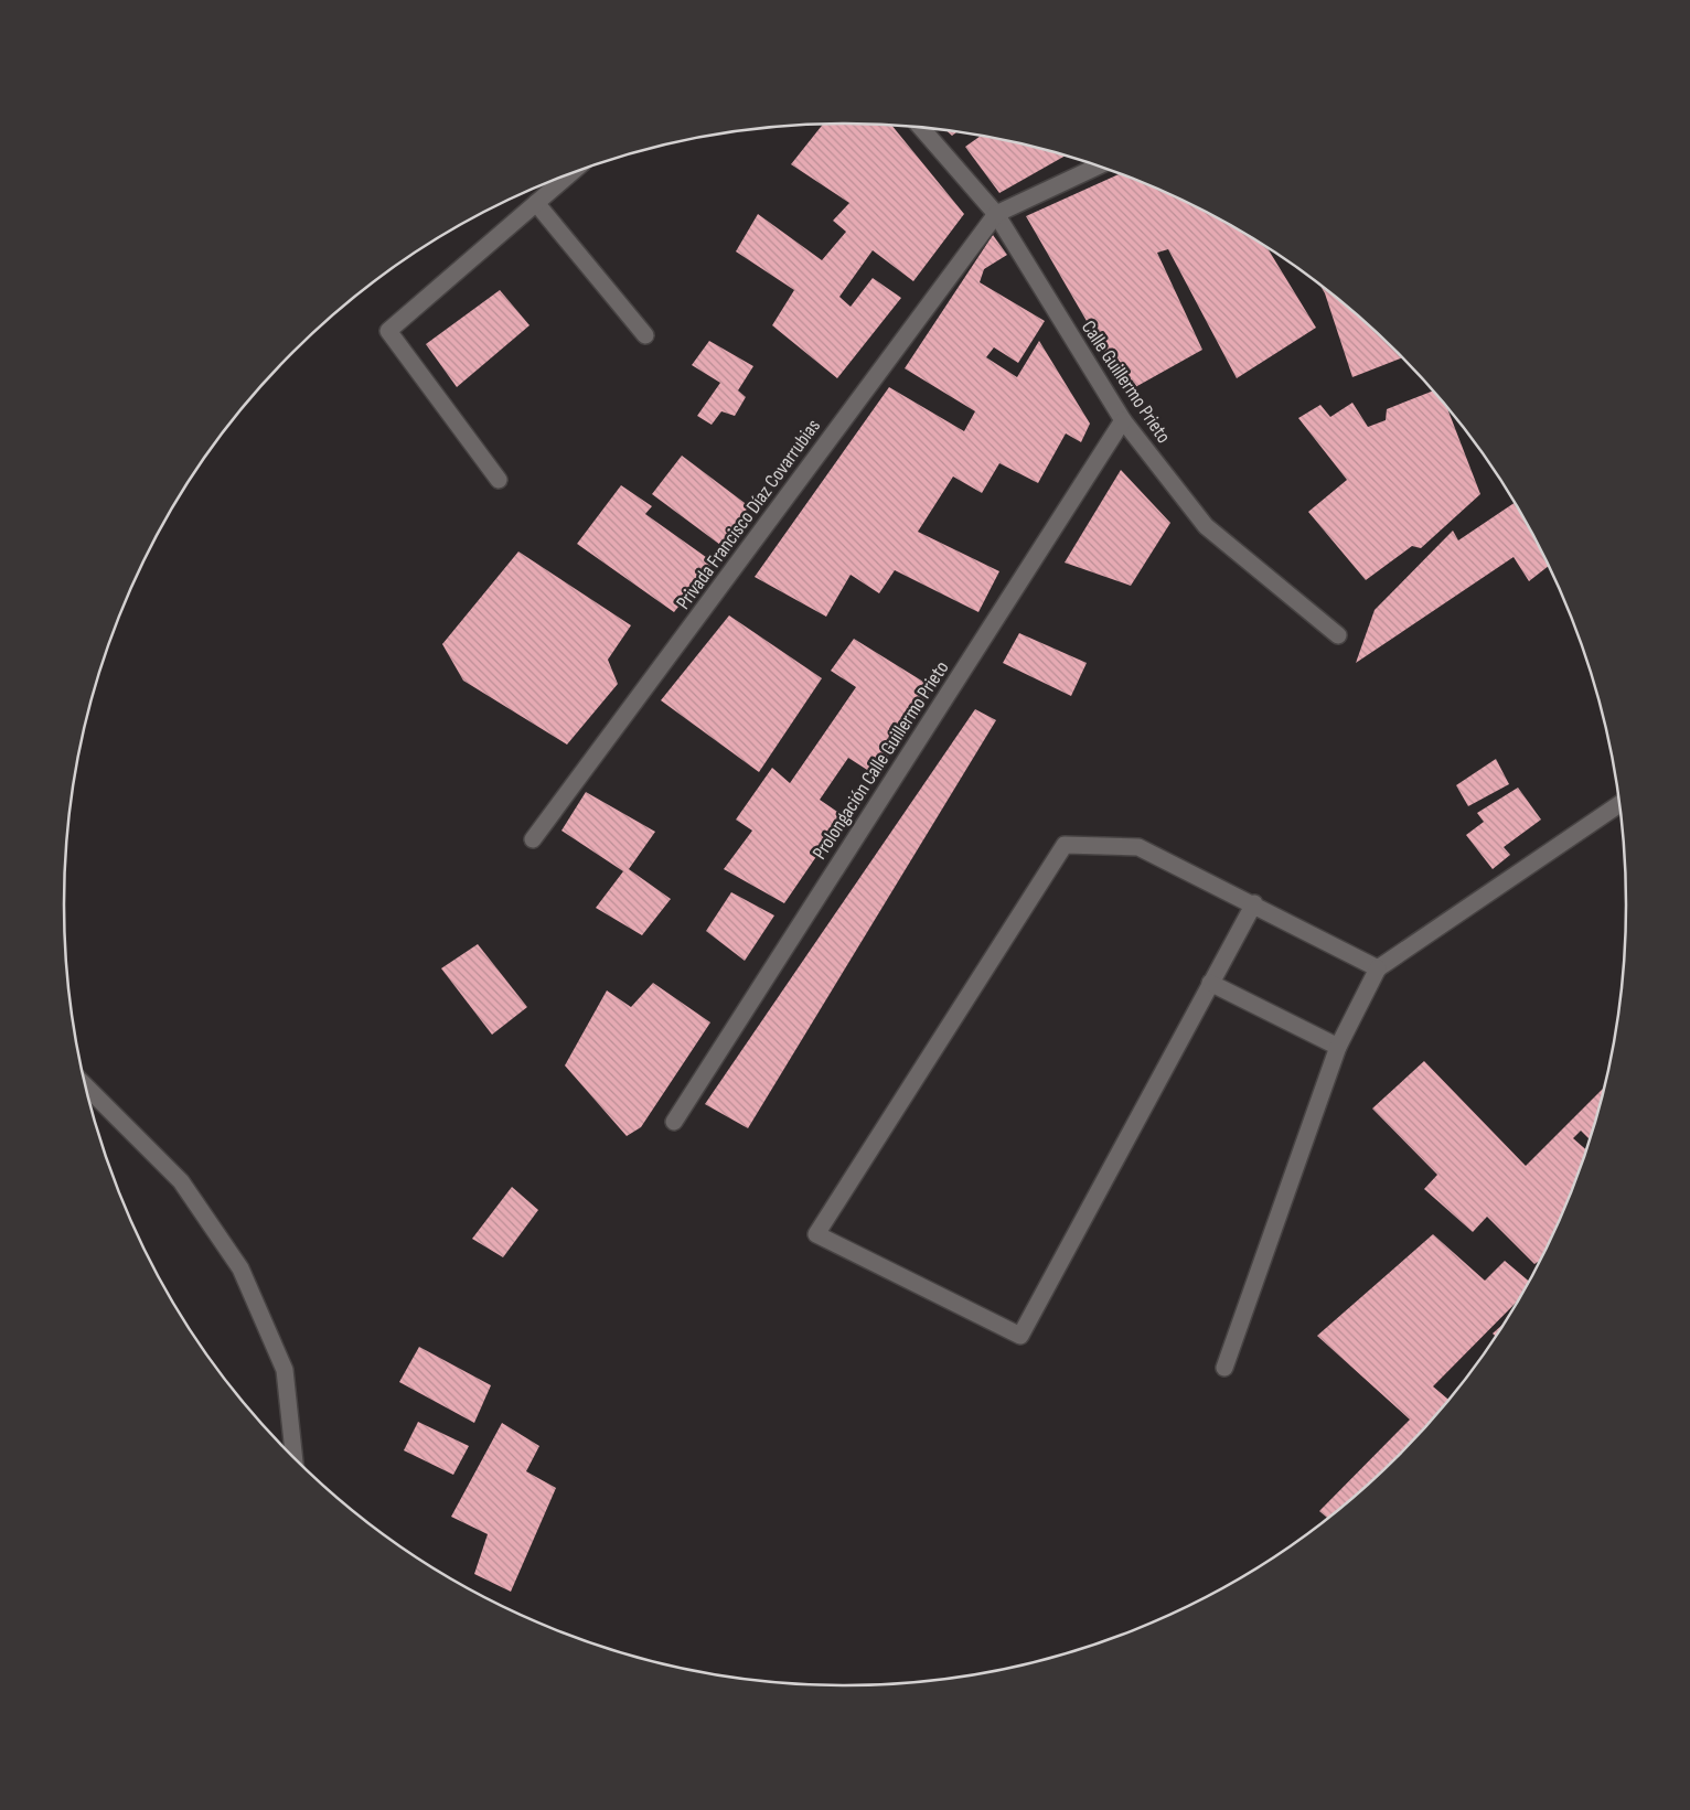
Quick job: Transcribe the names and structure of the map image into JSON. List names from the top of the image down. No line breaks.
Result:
{"streets":{"street":["Calle Guillermo Prieto","Privada Francisco Díaz Covarrubias","Prolongación Calle Guillermo Prieto"]},"crossings":[["Calle Guillermo Prieto","Privada Francisco Díaz Covarrubias"],["Calle Guillermo Prieto","Prolongación Calle Guillermo Prieto"]]}
